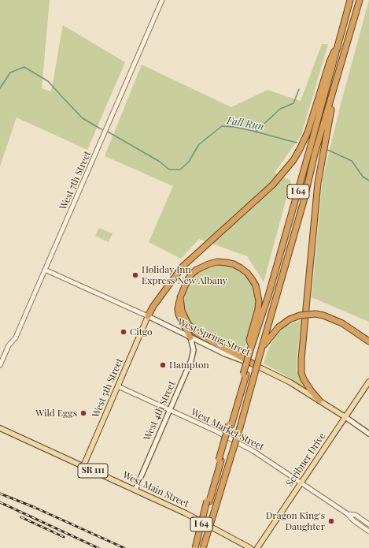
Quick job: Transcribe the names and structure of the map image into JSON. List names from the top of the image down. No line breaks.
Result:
{"streets":{"highway":["I 64"],"main road":["West Spring Street","West 5th Street","West 4th Street","Scribner Drive","SR 111","West Main Street"],"street":["West 7th Street","West Market Street"]},"crossings":[["West 7th Street","West Spring Street"],["West Spring Street","West 5th Street"],["West Spring Street","West 4th Street"],["West Spring Street","Scribner Drive"],["West 5th Street","West Market Street"],["West 5th Street","West Main Street"],["West 4th Street","West Market Street"],["West 4th Street","West Main Street"],["West Market Street","Scribner Drive"]],"water":["Fall Run"],"places":["Holiday Inn Express New Albany","Citgo","Hampton","Wild Eggs","Dragon King's Daughter"]}
